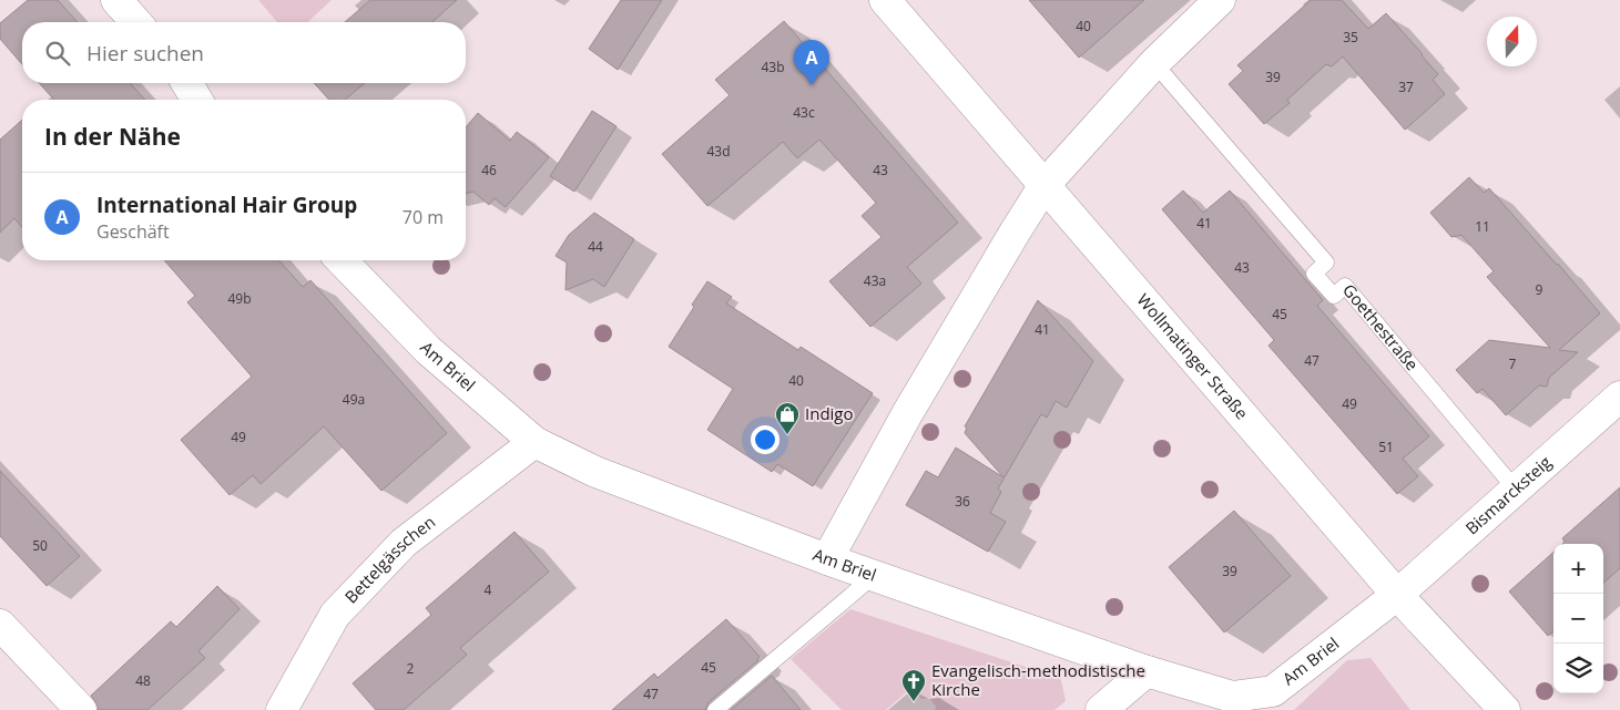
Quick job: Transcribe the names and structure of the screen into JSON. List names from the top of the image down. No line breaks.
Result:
{"streets":{"street":["Wollmatinger Straße","Am Briel","Bismarcksteig","Bettelgässchen"],"lane":["Goethestraße"]},"crossings":[["Goethestraße","Bismarcksteig"],["Wollmatinger Straße","Am Briel"],["Wollmatinger Straße","Bismarcksteig"],["Am Briel","Bismarcksteig"],["Am Briel","Bettelgässchen"]],"places":{"shop":["Indigo"],"church":["Evangelisch-methodistische Kirche"]},"house_numbers":["40","35","43b","39","37","43c","43d","46","43","41","11","44","43","43a","9","49b","45","41","47","7","40","49a","49","49","51","36","50","39","4","45","2","48","47"],"north":"top","page":{"search":"Hier suchen","pins":"A","heading":"In der Nähe","list":[{"mark":"A","name":"International Hair Group","note":"Geschäft","value":"70 m"}],"map_buttons":["+","−"]}}
